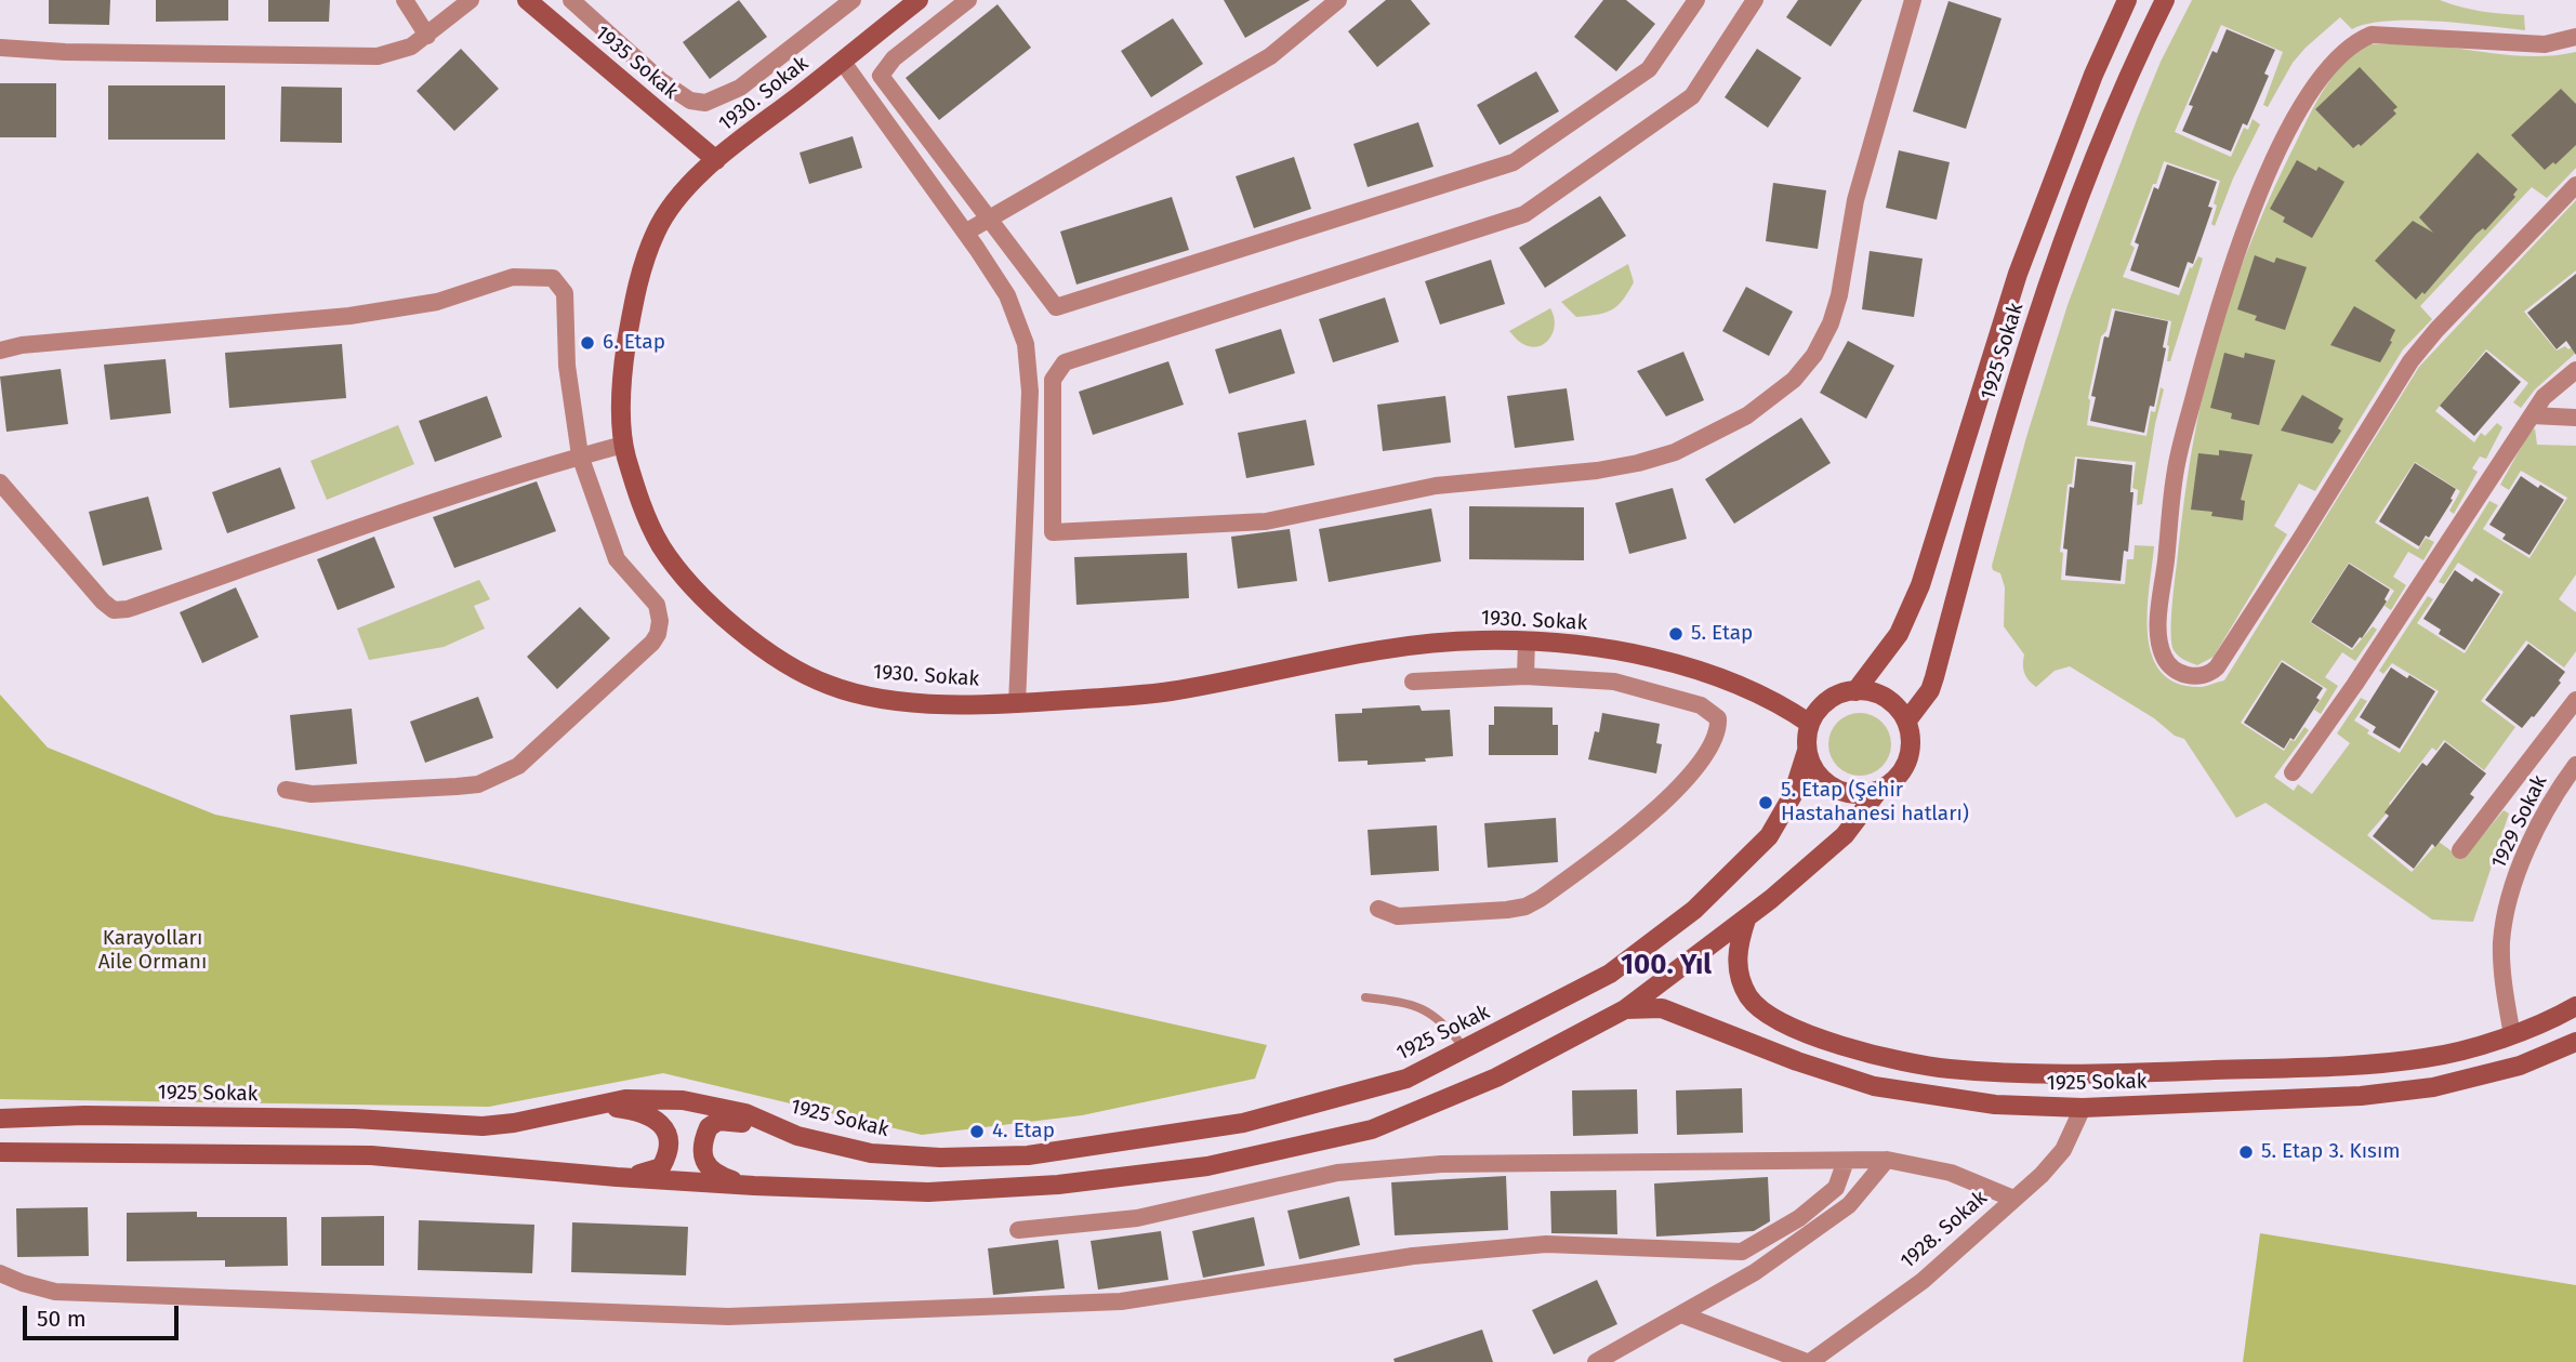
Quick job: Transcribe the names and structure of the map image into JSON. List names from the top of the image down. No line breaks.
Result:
{"streets":{"main road":["1935 Sokak","1930. Sokak","1925 Sokak"],"street":["1929 Sokak","1928. Sokak"]},"crossings":[["1935 Sokak","1930. Sokak"],["1930. Sokak","1925 Sokak"],["1925 Sokak","1929 Sokak"],["1925 Sokak","1928. Sokak"]],"districts":["100. Yıl"],"parks":["Karayolları Aile Ormanı"],"places":["6. Etap","5. Etap","5. Etap (Şehir Hastahanesi hatları)","4. Etap","5. Etap 3. Kısım"],"scale_bar":"50 m"}
